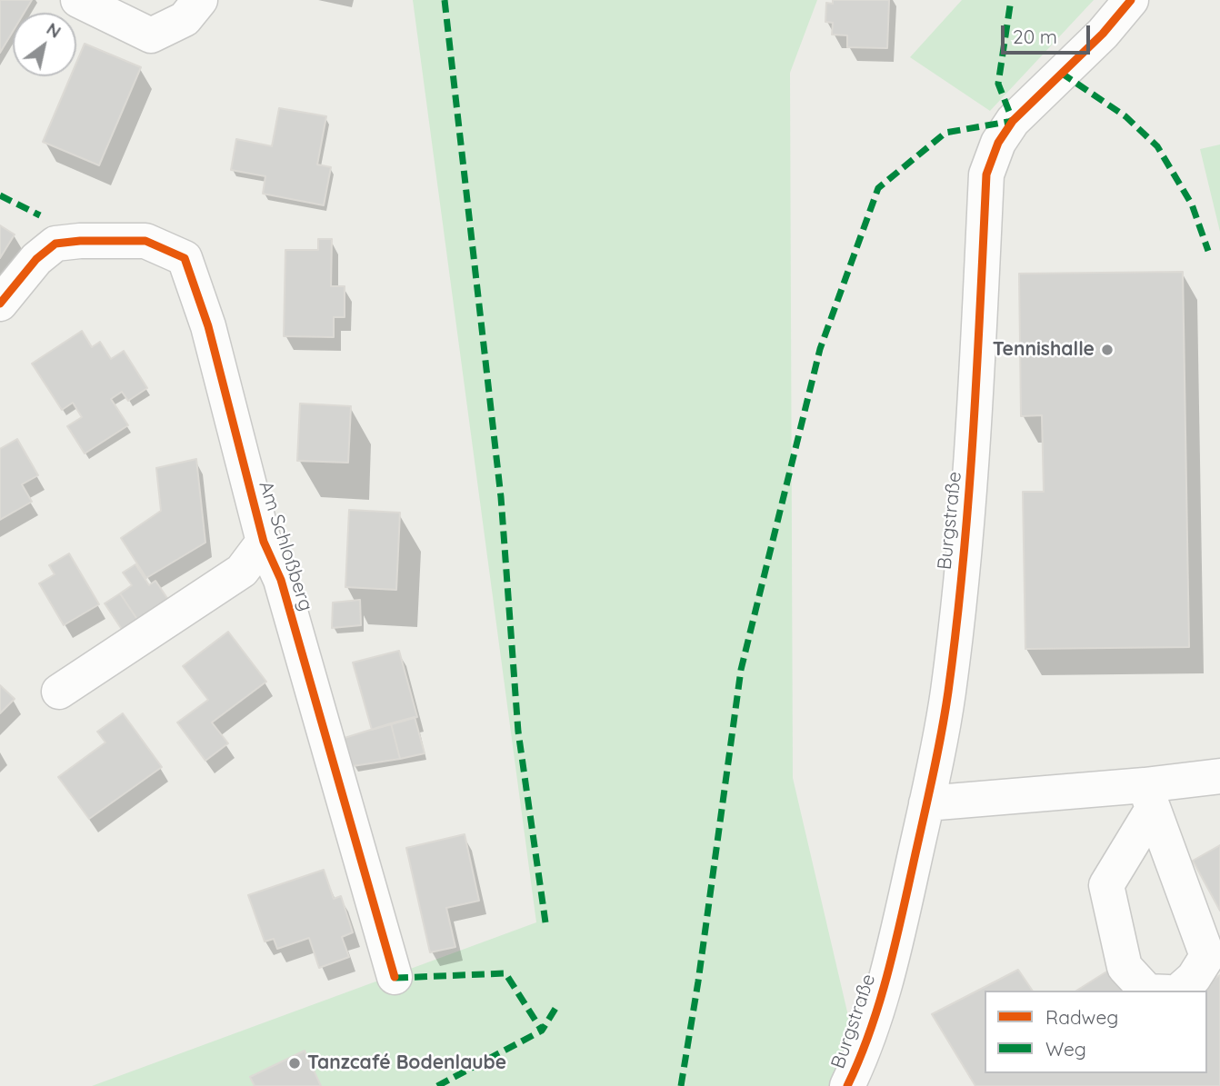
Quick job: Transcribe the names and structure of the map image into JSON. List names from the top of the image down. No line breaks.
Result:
{"streets":{"street":["Burgstraße","Am Schloßberg"]},"places":["Tennishalle","Tanzcafé Bodenlaube"],"legend":["Radweg","Weg"],"scale_bar":"20 m","north":"top right"}
